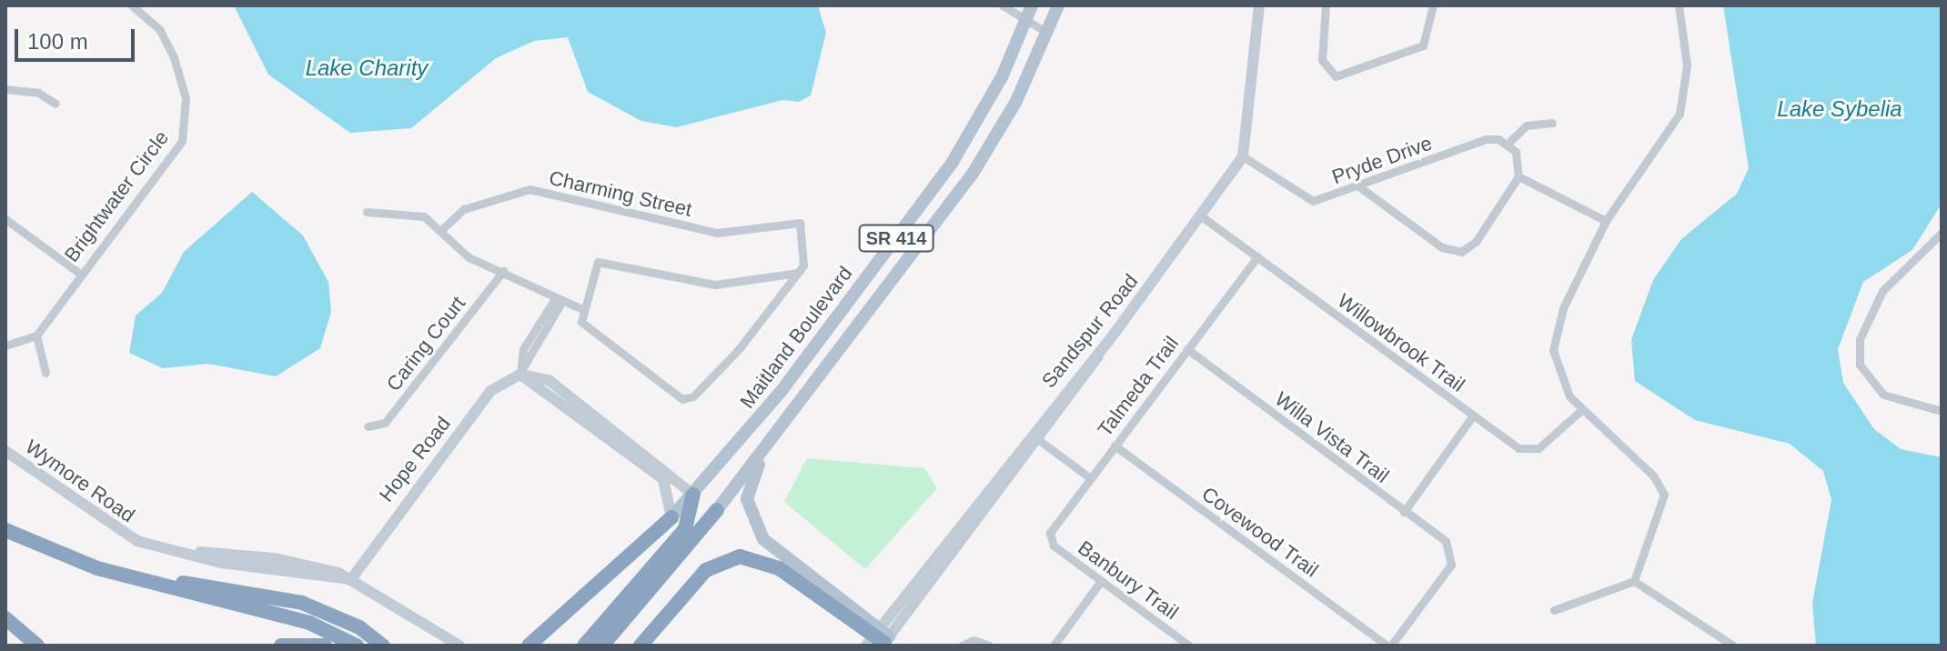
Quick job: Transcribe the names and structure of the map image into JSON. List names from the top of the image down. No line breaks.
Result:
{"streets":{"highway":["SR 414","Maitland Boulevard"],"main road":["Sandspur Road","Hope Road","Wymore Road"],"street":["Pryde Drive","Charming Street","Brightwater Circle","Willowbrook Trail","Caring Court","Talmeda Trail","Willa Vista Trail","Covewood Trail","Banbury Trail"]},"crossings":[["Pryde Drive","Sandspur Road"],["Sandspur Road","Willowbrook Trail"],["Willowbrook Trail","Talmeda Trail"],["Talmeda Trail","Willa Vista Trail"],["Talmeda Trail","Covewood Trail"],["Talmeda Trail","Banbury Trail"],["Willa Vista Trail","Covewood Trail"],["Hope Road","Wymore Road"]],"water":["Lake Charity","Lake Sybelia"],"scale_bar":"100 m"}
